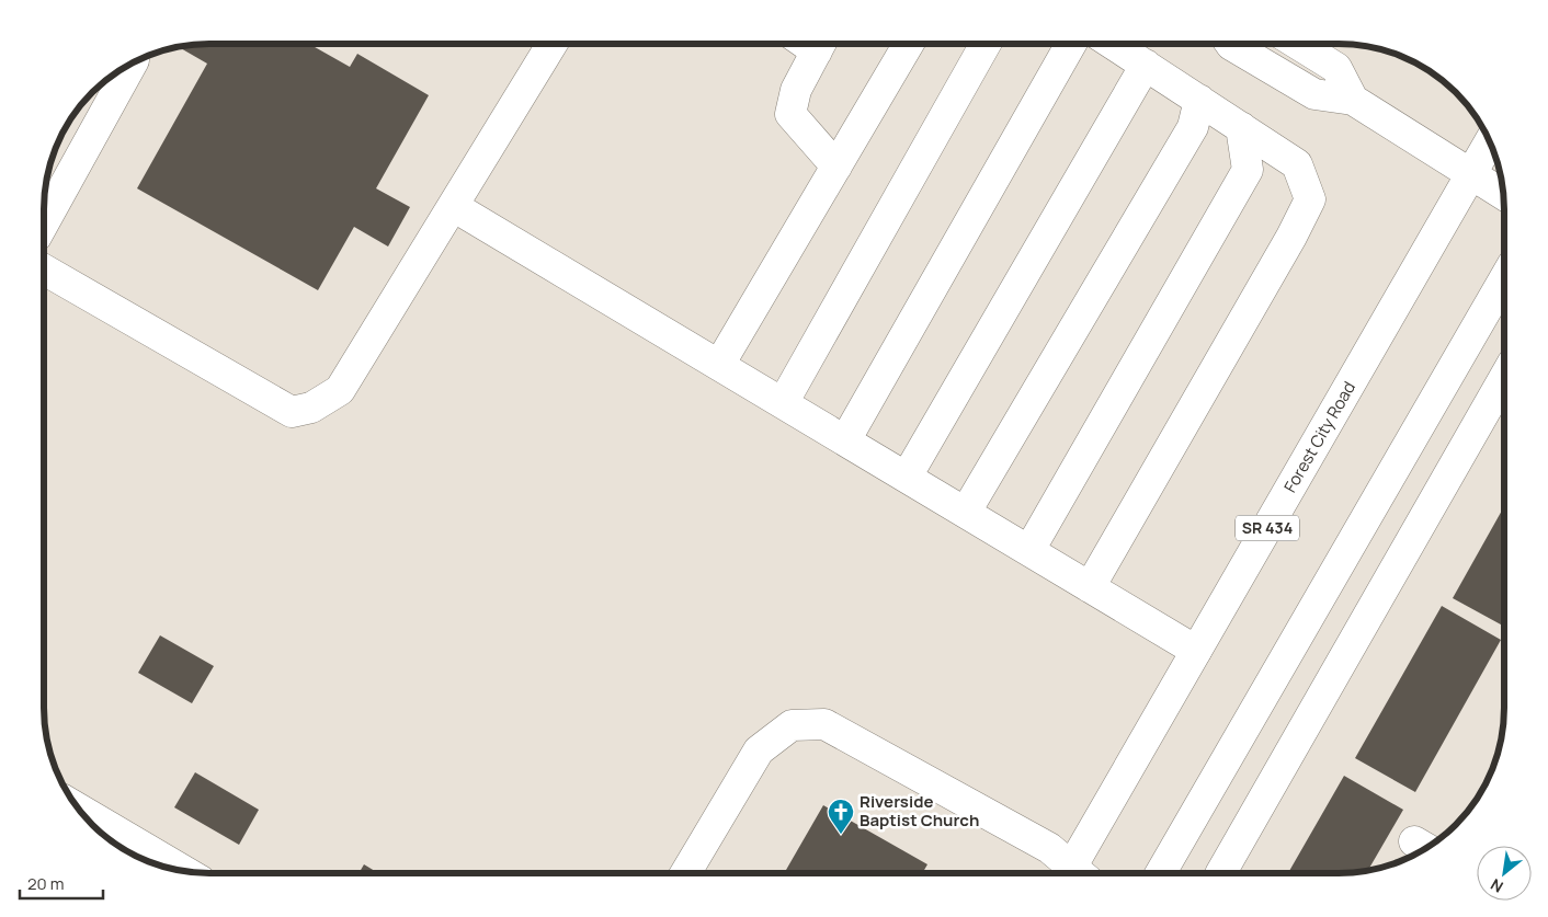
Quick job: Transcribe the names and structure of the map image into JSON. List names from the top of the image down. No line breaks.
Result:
{"streets":{"main road":["Forest City Road","SR 434"]},"places":{"church":["Riverside Baptist Church"]},"scale_bar":"20 m","north":"bottom left"}
